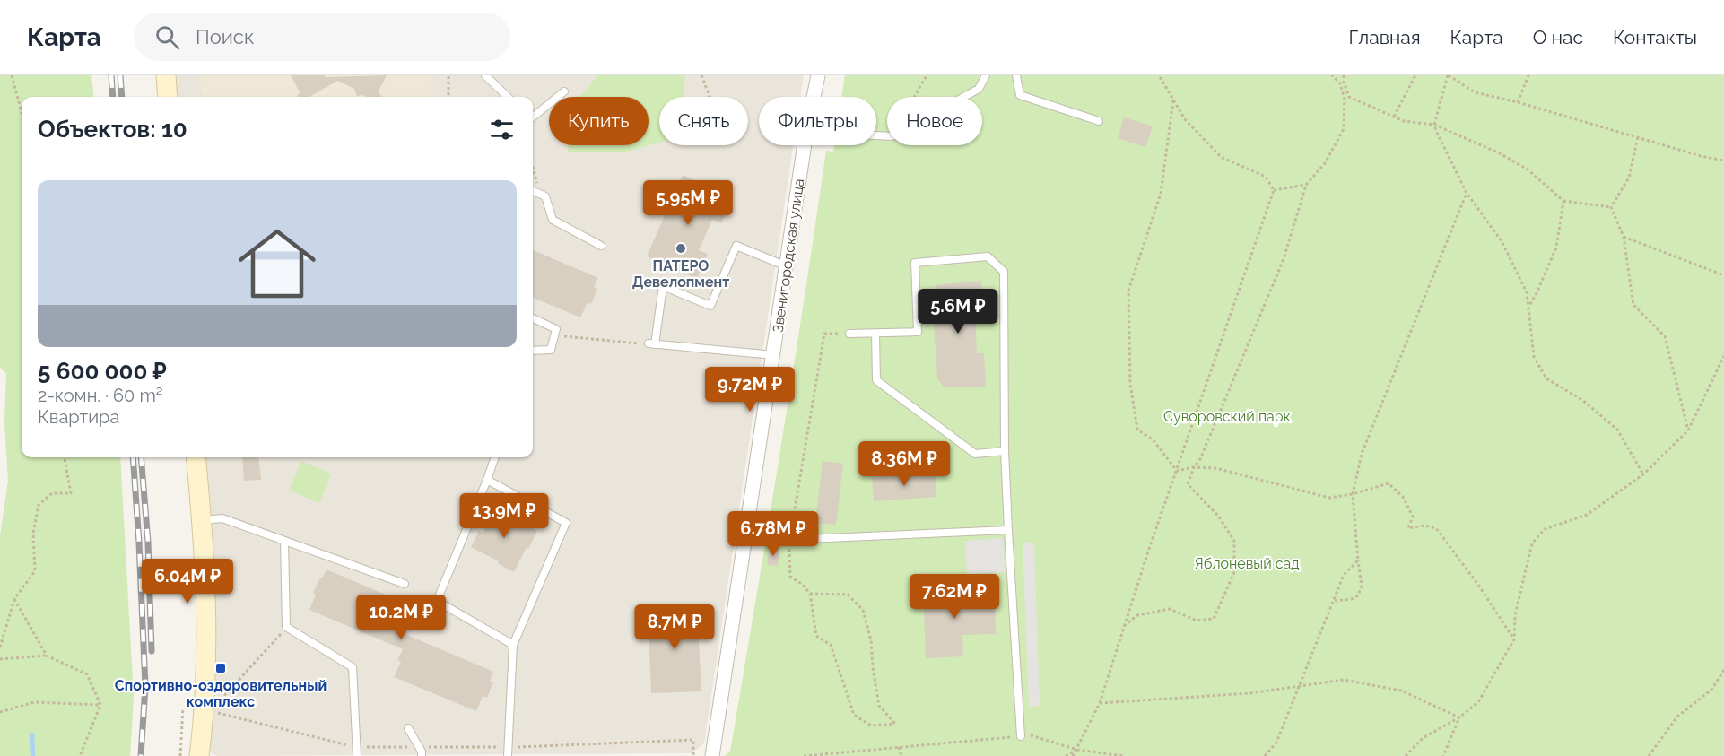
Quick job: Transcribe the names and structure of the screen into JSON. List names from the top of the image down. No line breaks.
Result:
{"streets":{"street":["Звенигородская улица"]},"parks":["Суворовский парк","Яблоневый сад"],"places":{"other":["ПАТЕРО Девелопмент"],"transit":["Спортивно-оздоровительный комплекс"]},"page":{"header":"Карта","search":"Поиск","nav":["Главная","Карта","О нас","Контакты"],"chip":["Купить","Снять","Фильтры","Новое"],"heading":"Объектов: 10","list":[{"name":"5 600 000 ₽","note":"2-комн. · 60 m² · Квартира"}],"price":["5.95M ₽","5.6M ₽","9.72M ₽","8.36M ₽","13.9M ₽","6.78M ₽","6.04M ₽","7.62M ₽","10.2M ₽","8.7M ₽"]}}
